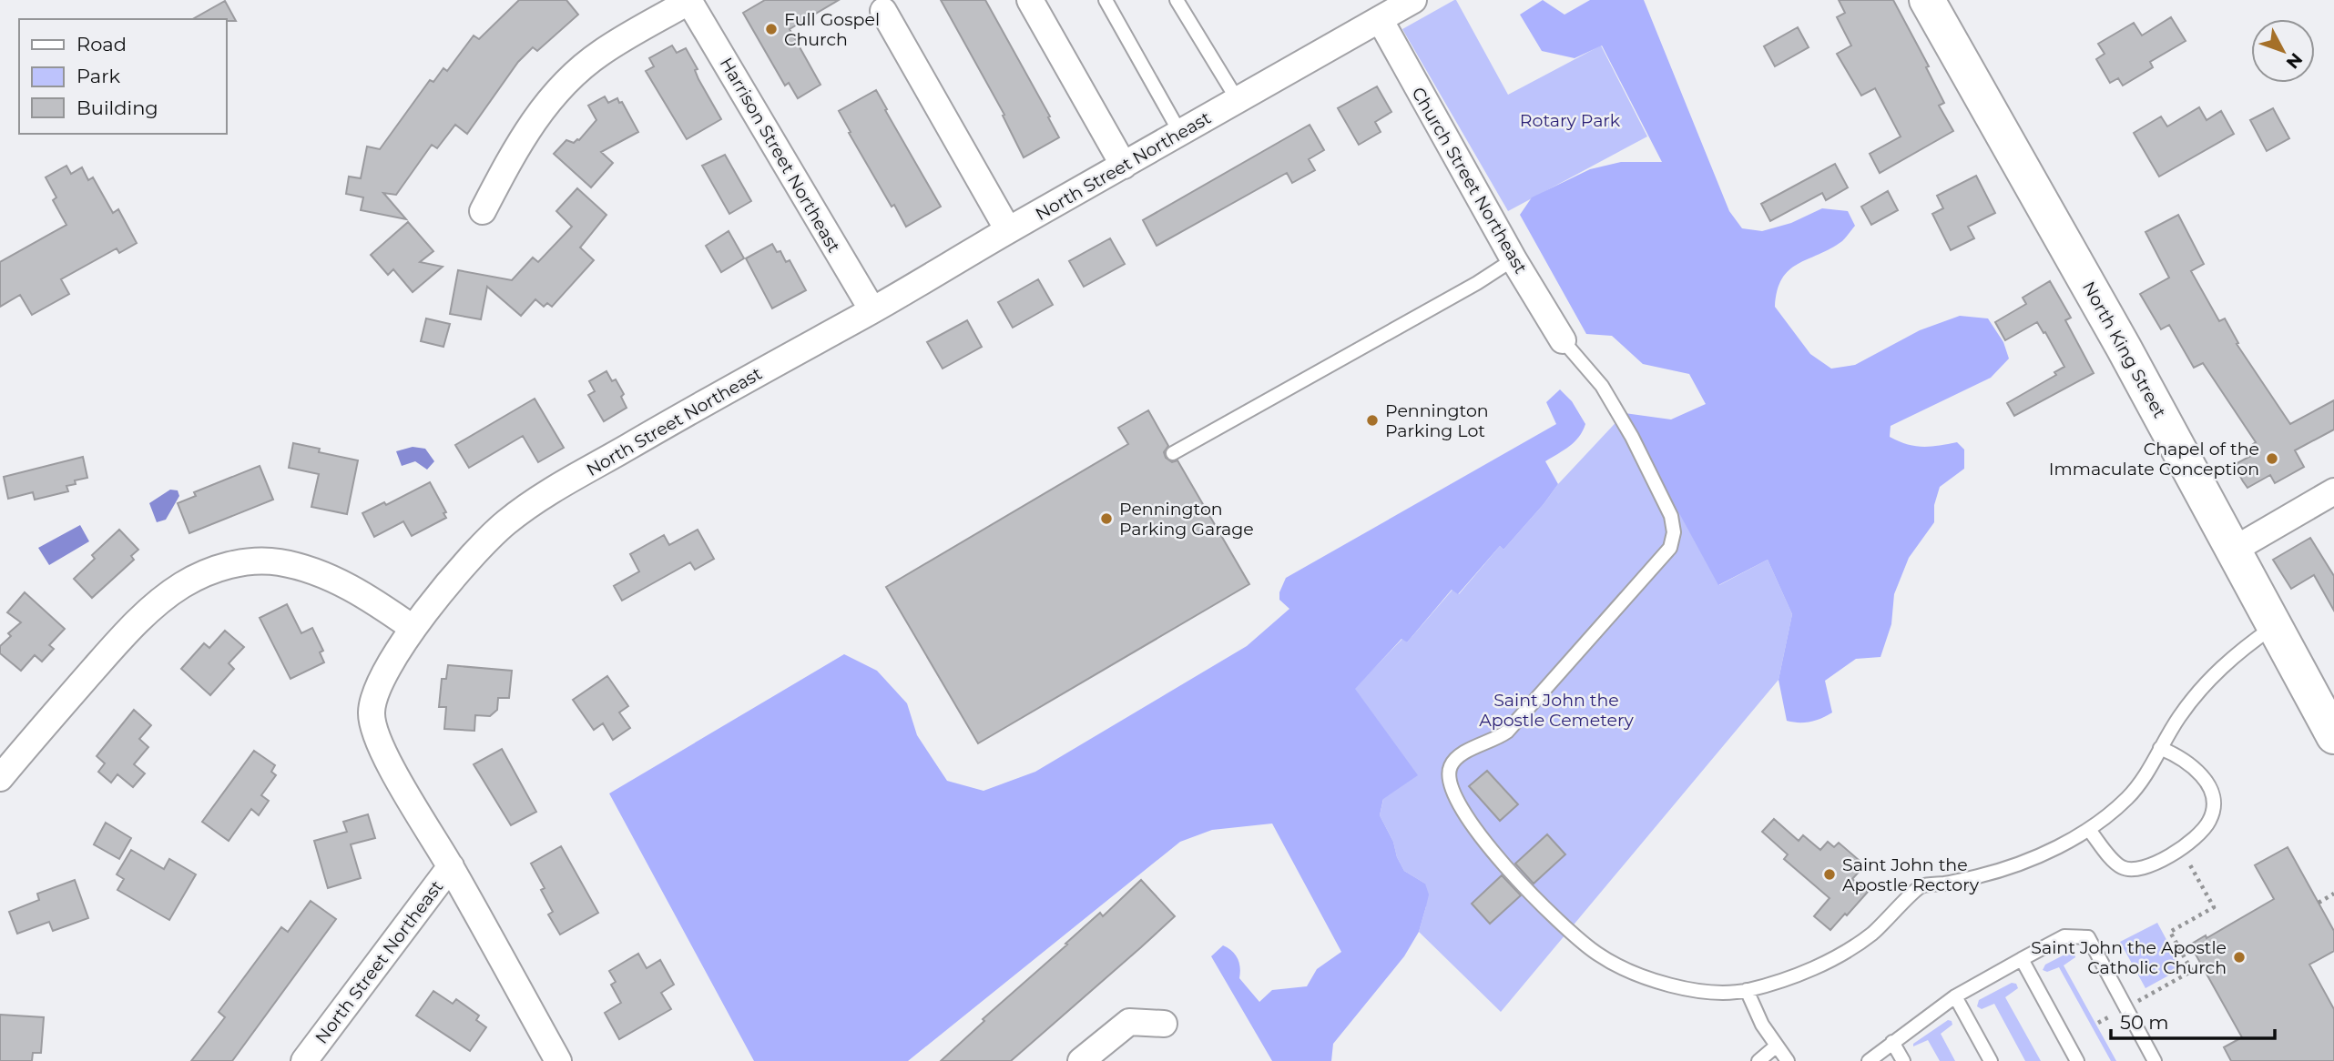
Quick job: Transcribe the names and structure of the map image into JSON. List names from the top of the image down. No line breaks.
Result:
{"streets":{"main road":["North King Street"],"street":["Harrison Street Northeast","North Street Northeast","Church Street Northeast"]},"crossings":[["Harrison Street Northeast","North Street Northeast"],["North Street Northeast","Church Street Northeast"]],"parks":["Rotary Park","Saint John the Apostle Cemetery"],"places":["Full Gospel Church","Pennington Parking Lot","Chapel of the Immaculate Conception","Pennington Parking Garage","Saint John the Apostle Rectory","Saint John the Apostle Catholic Church"],"legend":["Road","Park","Building"],"scale_bar":"50 m","north":"bottom right"}
